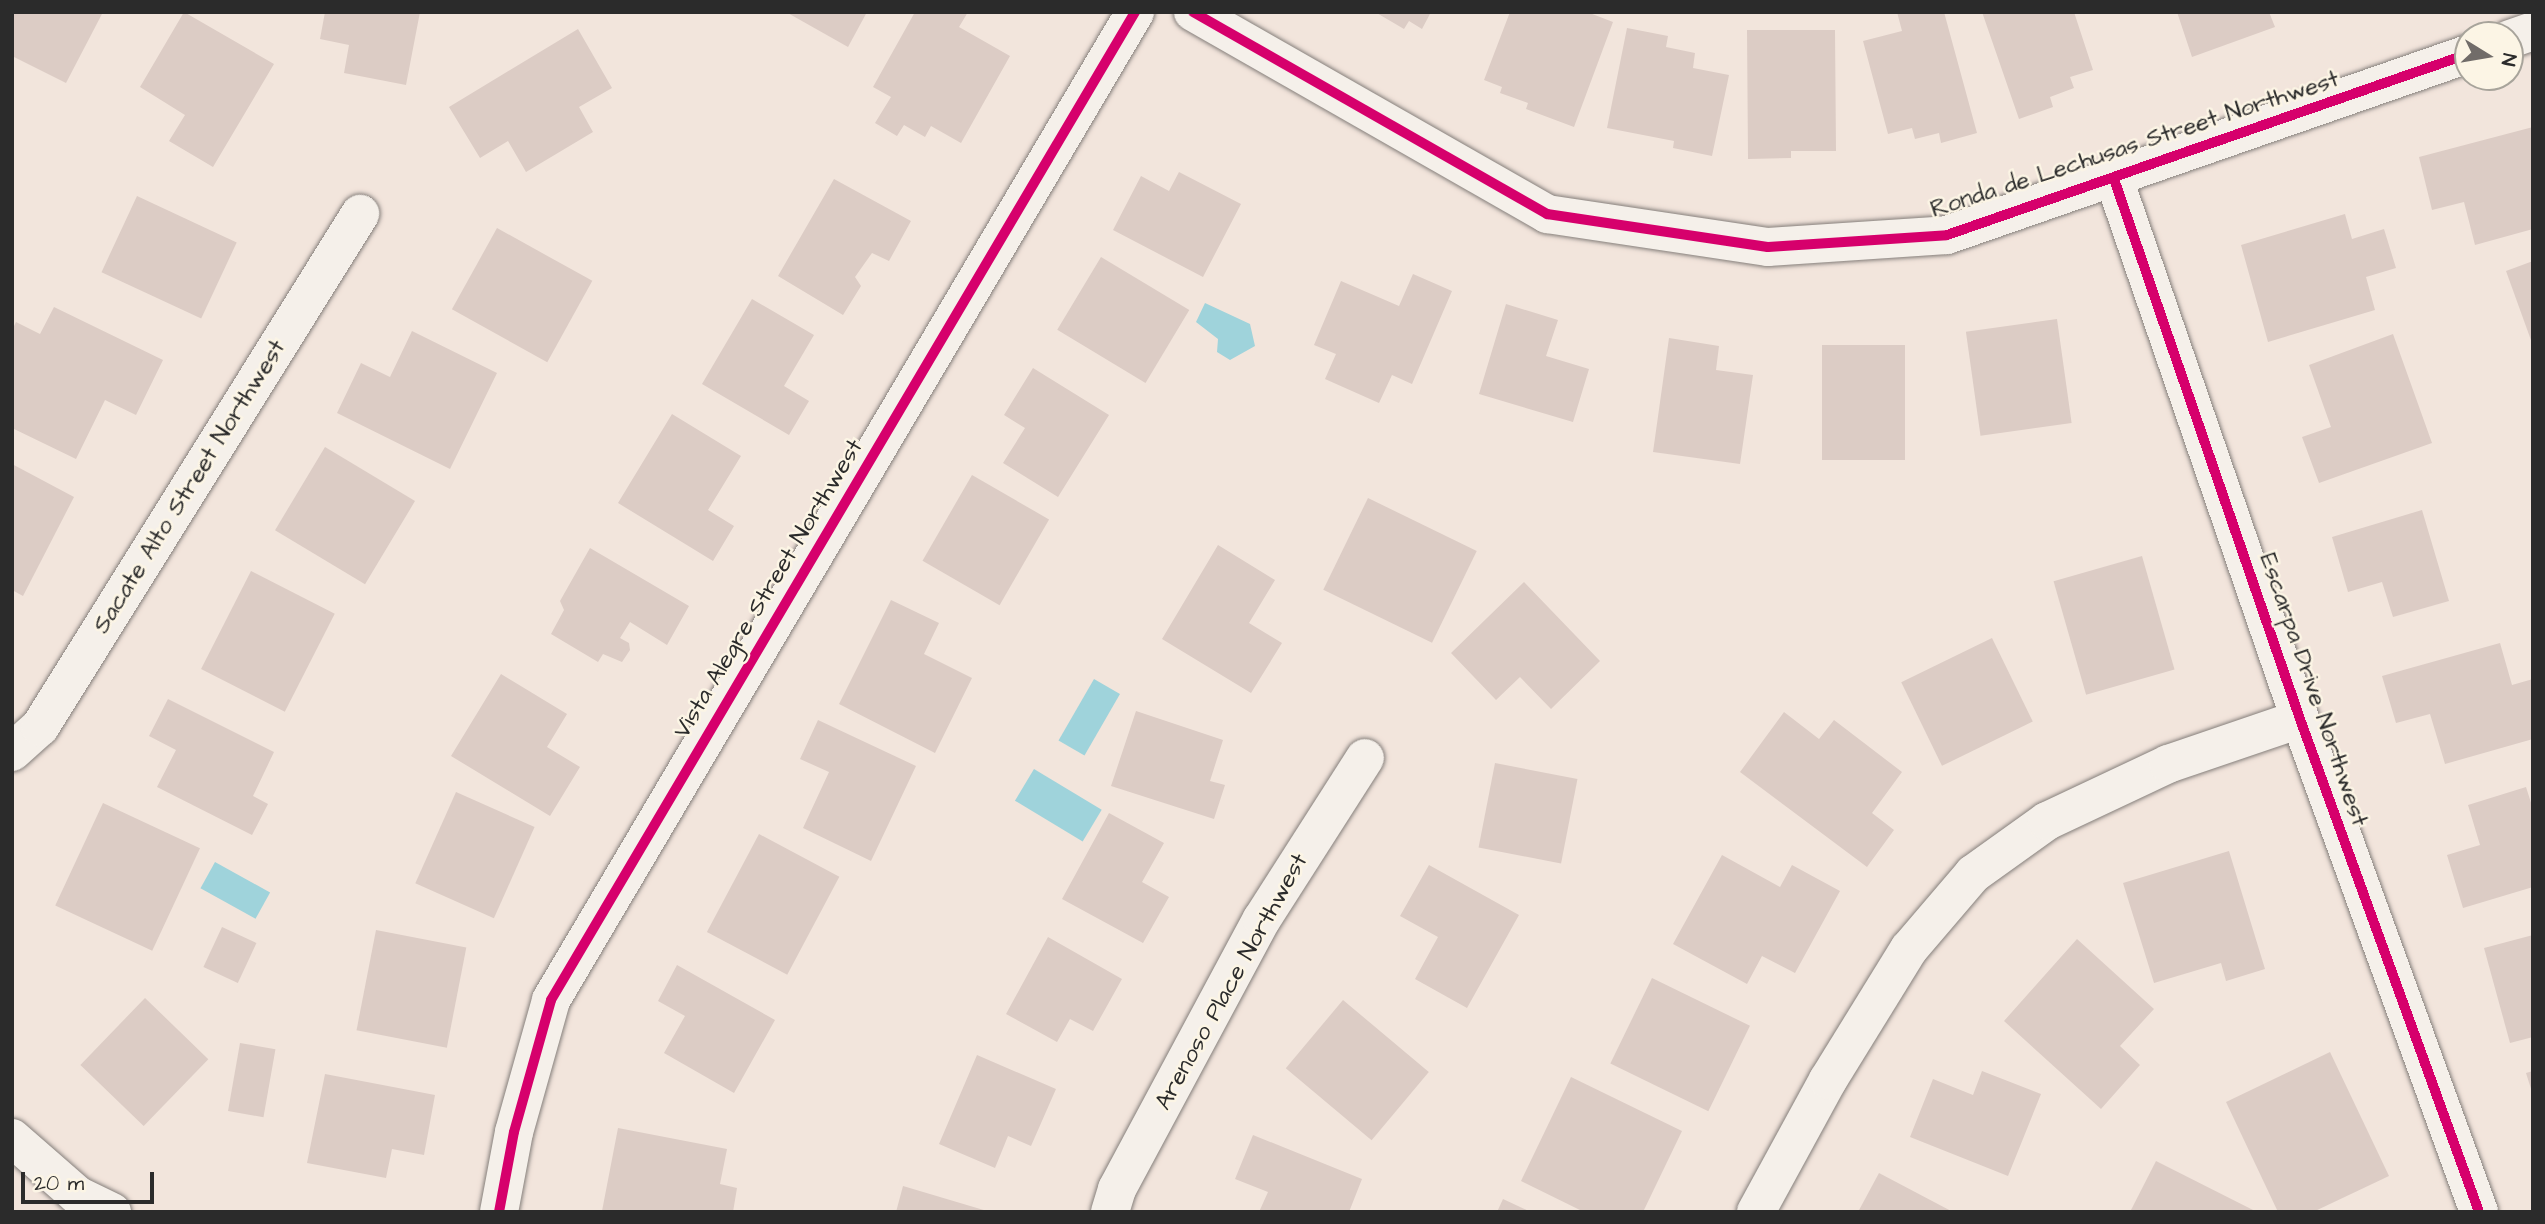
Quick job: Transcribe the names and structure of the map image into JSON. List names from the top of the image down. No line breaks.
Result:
{"streets":{"street":["Ronda de Lechusas Street Northwest","Sacate Alto Street Northwest","Vista Alegre Street Northwest","Escarpa Drive Northwest","Arenoso Place Northwest"]},"crossings":[["Ronda de Lechusas Street Northwest","Escarpa Drive Northwest"]],"scale_bar":"20 m","north":"right"}
